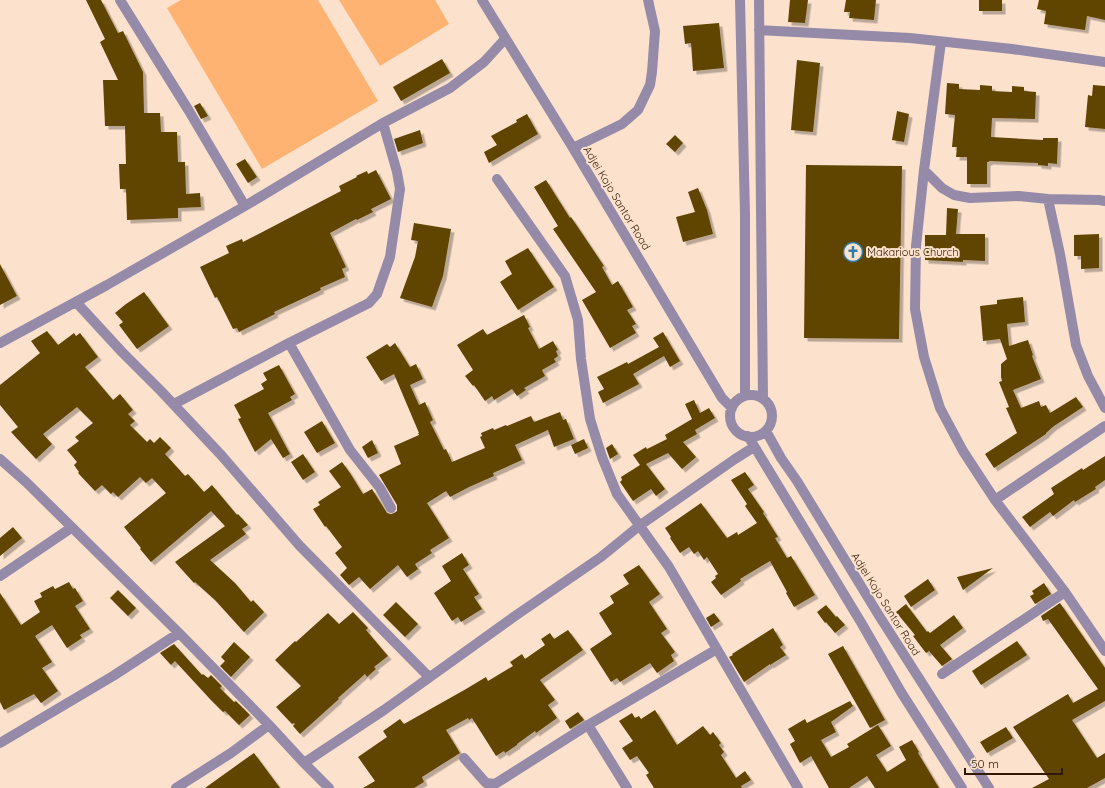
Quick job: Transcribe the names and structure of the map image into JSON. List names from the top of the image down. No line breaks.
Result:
{"streets":{"street":["Adjei Kojo Santor Road"]},"places":{"church":["Makarious Church"]},"scale_bar":"50 m"}
